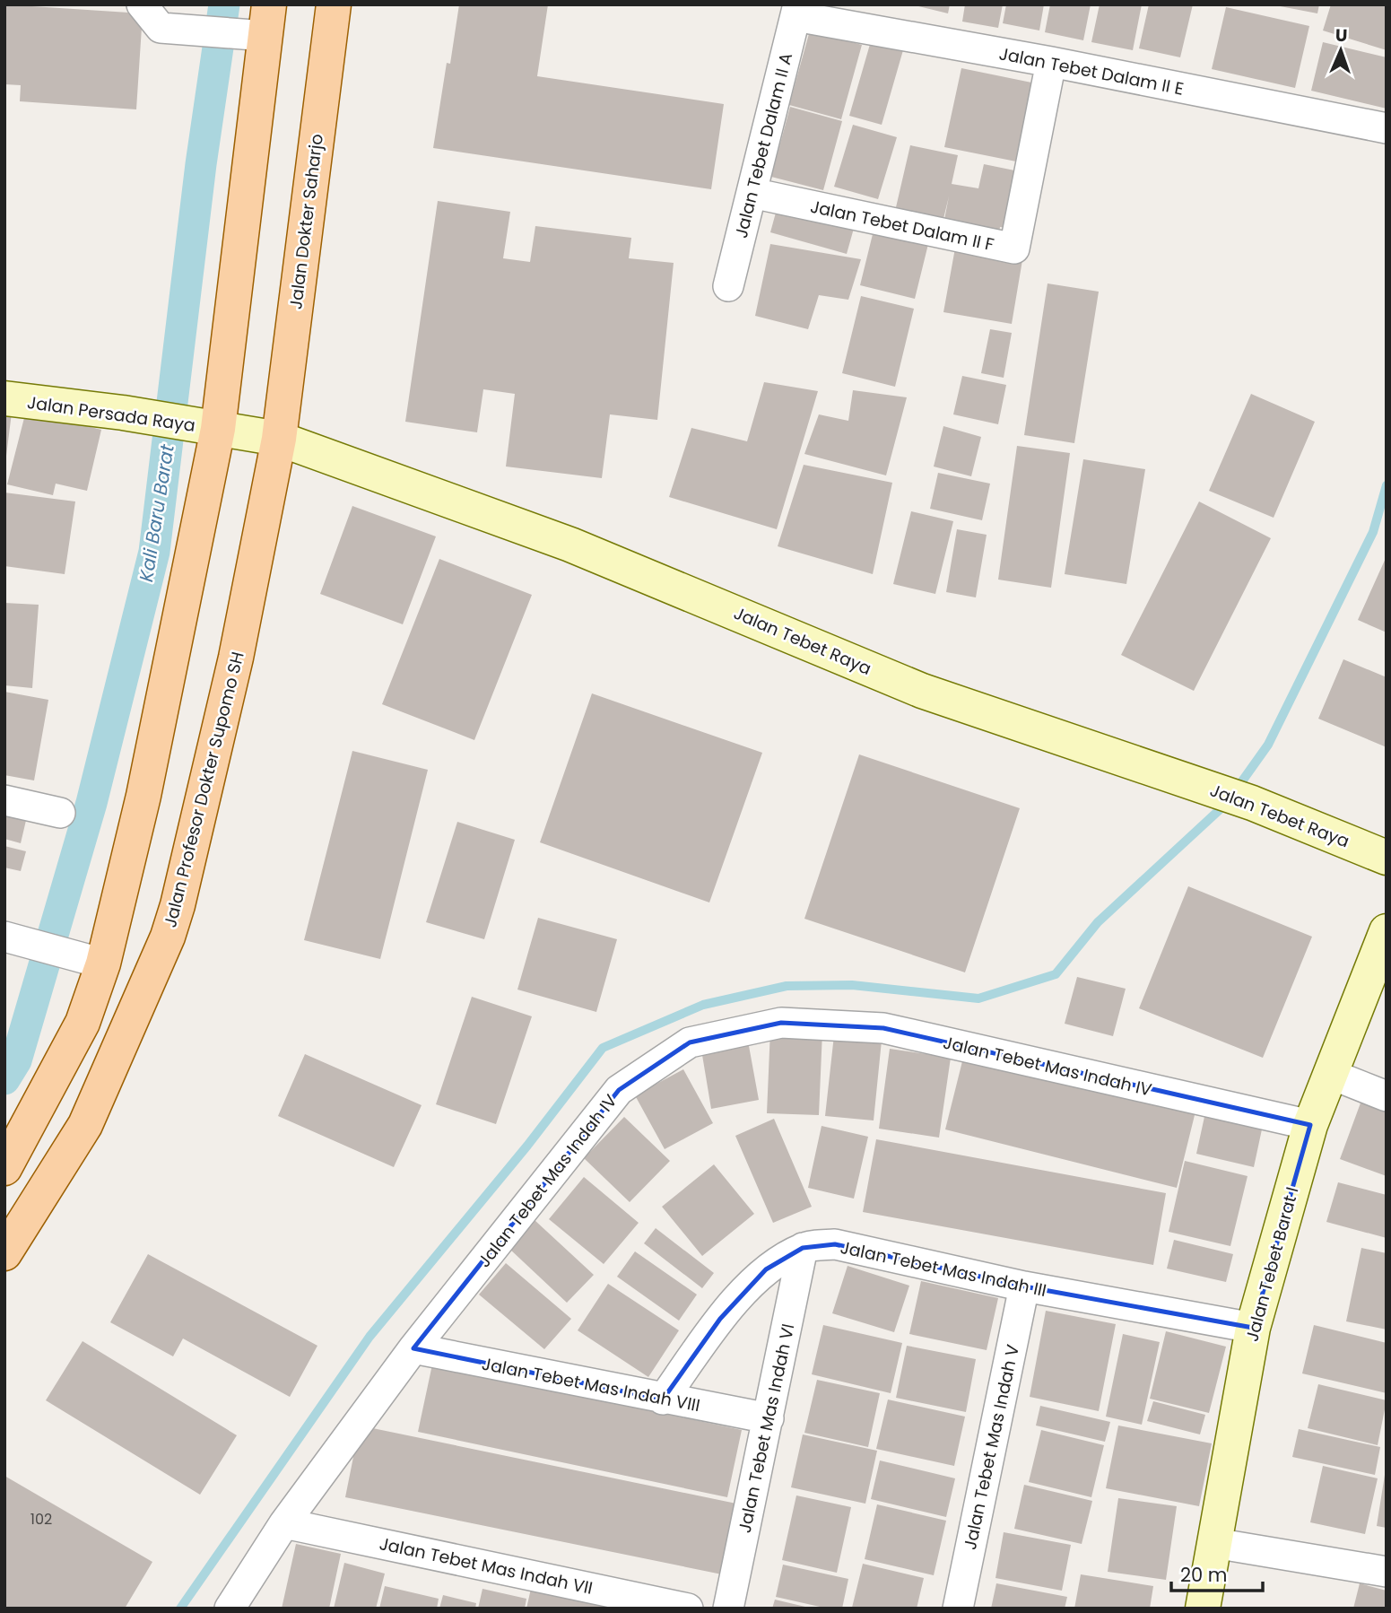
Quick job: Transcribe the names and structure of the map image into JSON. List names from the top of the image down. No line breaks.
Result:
{"streets":{"main road":["Jalan Dokter Saharjo","Jalan Persada Raya","Jalan Tebet Raya","Jalan Profesor Dokter Supomo SH","Jalan Tebet Barat I"],"street":["Jalan Tebet Dalam II E","Jalan Tebet Dalam II A","Jalan Tebet Dalam II F","Jalan Tebet Mas Indah IV","Jalan Tebet Mas Indah III","Jalan Tebet Mas Indah VIII","Jalan Tebet Mas Indah VI","Jalan Tebet Mas Indah V","Jalan Tebet Mas Indah VII"]},"crossings":[["Jalan Tebet Dalam II E","Jalan Tebet Dalam II A"],["Jalan Tebet Dalam II E","Jalan Tebet Dalam II F"],["Jalan Tebet Dalam II A","Jalan Tebet Dalam II F"],["Jalan Dokter Saharjo","Jalan Tebet Raya"],["Jalan Dokter Saharjo","Jalan Profesor Dokter Supomo SH"],["Jalan Persada Raya","Jalan Tebet Raya"],["Jalan Tebet Raya","Jalan Profesor Dokter Supomo SH"],["Jalan Tebet Mas Indah IV","Jalan Tebet Barat I"],["Jalan Tebet Mas Indah IV","Jalan Tebet Mas Indah VIII"],["Jalan Tebet Mas Indah IV","Jalan Tebet Mas Indah VII"],["Jalan Tebet Barat I","Jalan Tebet Mas Indah III"],["Jalan Tebet Mas Indah III","Jalan Tebet Mas Indah VIII"],["Jalan Tebet Mas Indah III","Jalan Tebet Mas Indah VI"],["Jalan Tebet Mas Indah III","Jalan Tebet Mas Indah V"],["Jalan Tebet Mas Indah VIII","Jalan Tebet Mas Indah VI"]],"water":["Kali Baru Barat"],"house_numbers":["102"],"scale_bar":"20 m","north":"top"}
